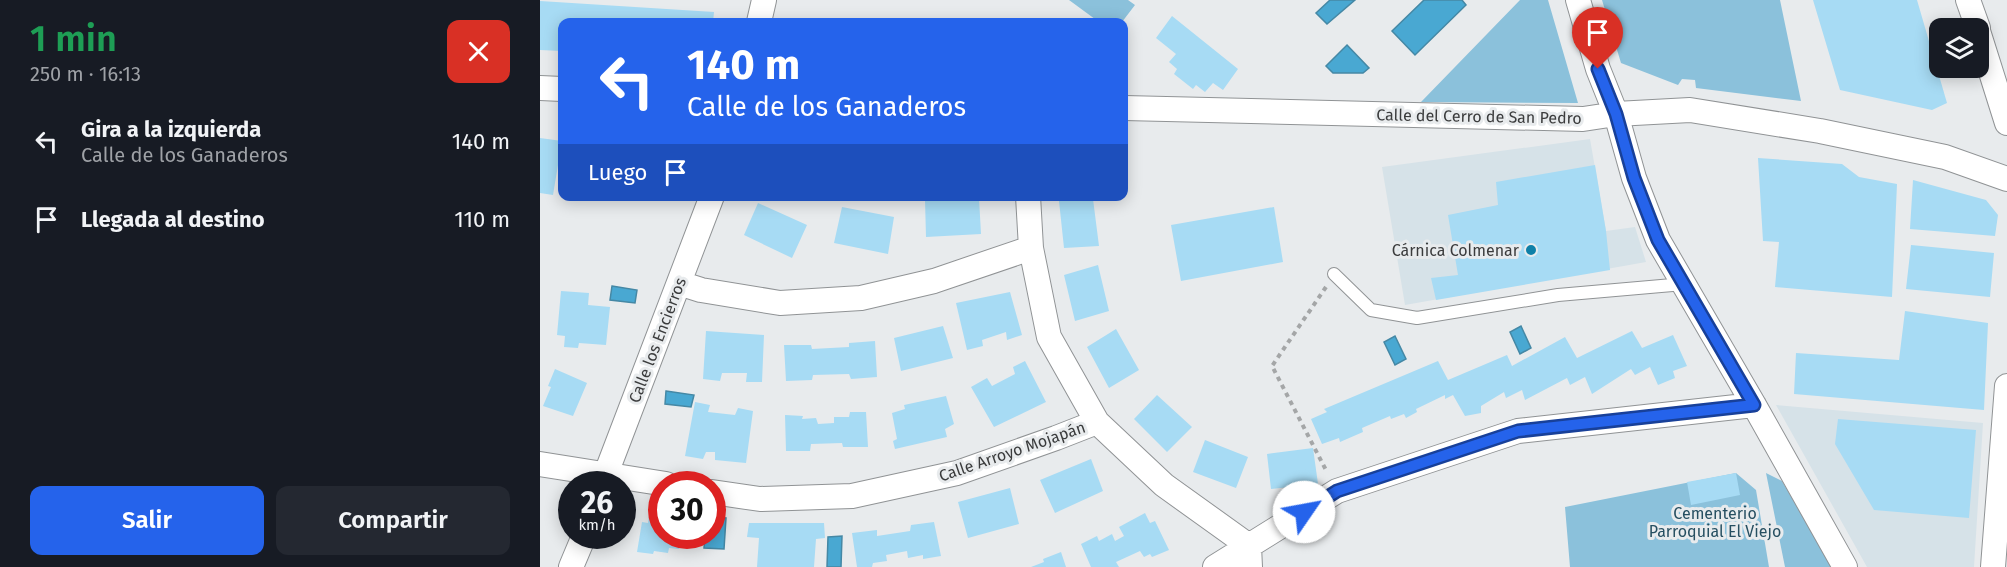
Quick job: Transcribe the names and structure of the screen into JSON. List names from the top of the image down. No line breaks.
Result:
{"streets":{"street":["Calle del Cerro de San Pedro","Calle los Encierros","Calle Arroyo Mojapán"]},"parks":["Cementerio Parroquial El Viejo"],"places":["Cárnica Colmenar"],"page":{"heading":["1 min","250 m · 16:13"],"turn":["140 m","Calle de los Ganaderos"],"list":[{"name":"Gira a la izquierda","note":"Calle de los Ganaderos","value":"140 m"},{"name":"Llegada al destino","value":"110 m"}],"then":"Luego","speed":"26 km/h","limit":"30","buttons":["Salir","Compartir"]}}
